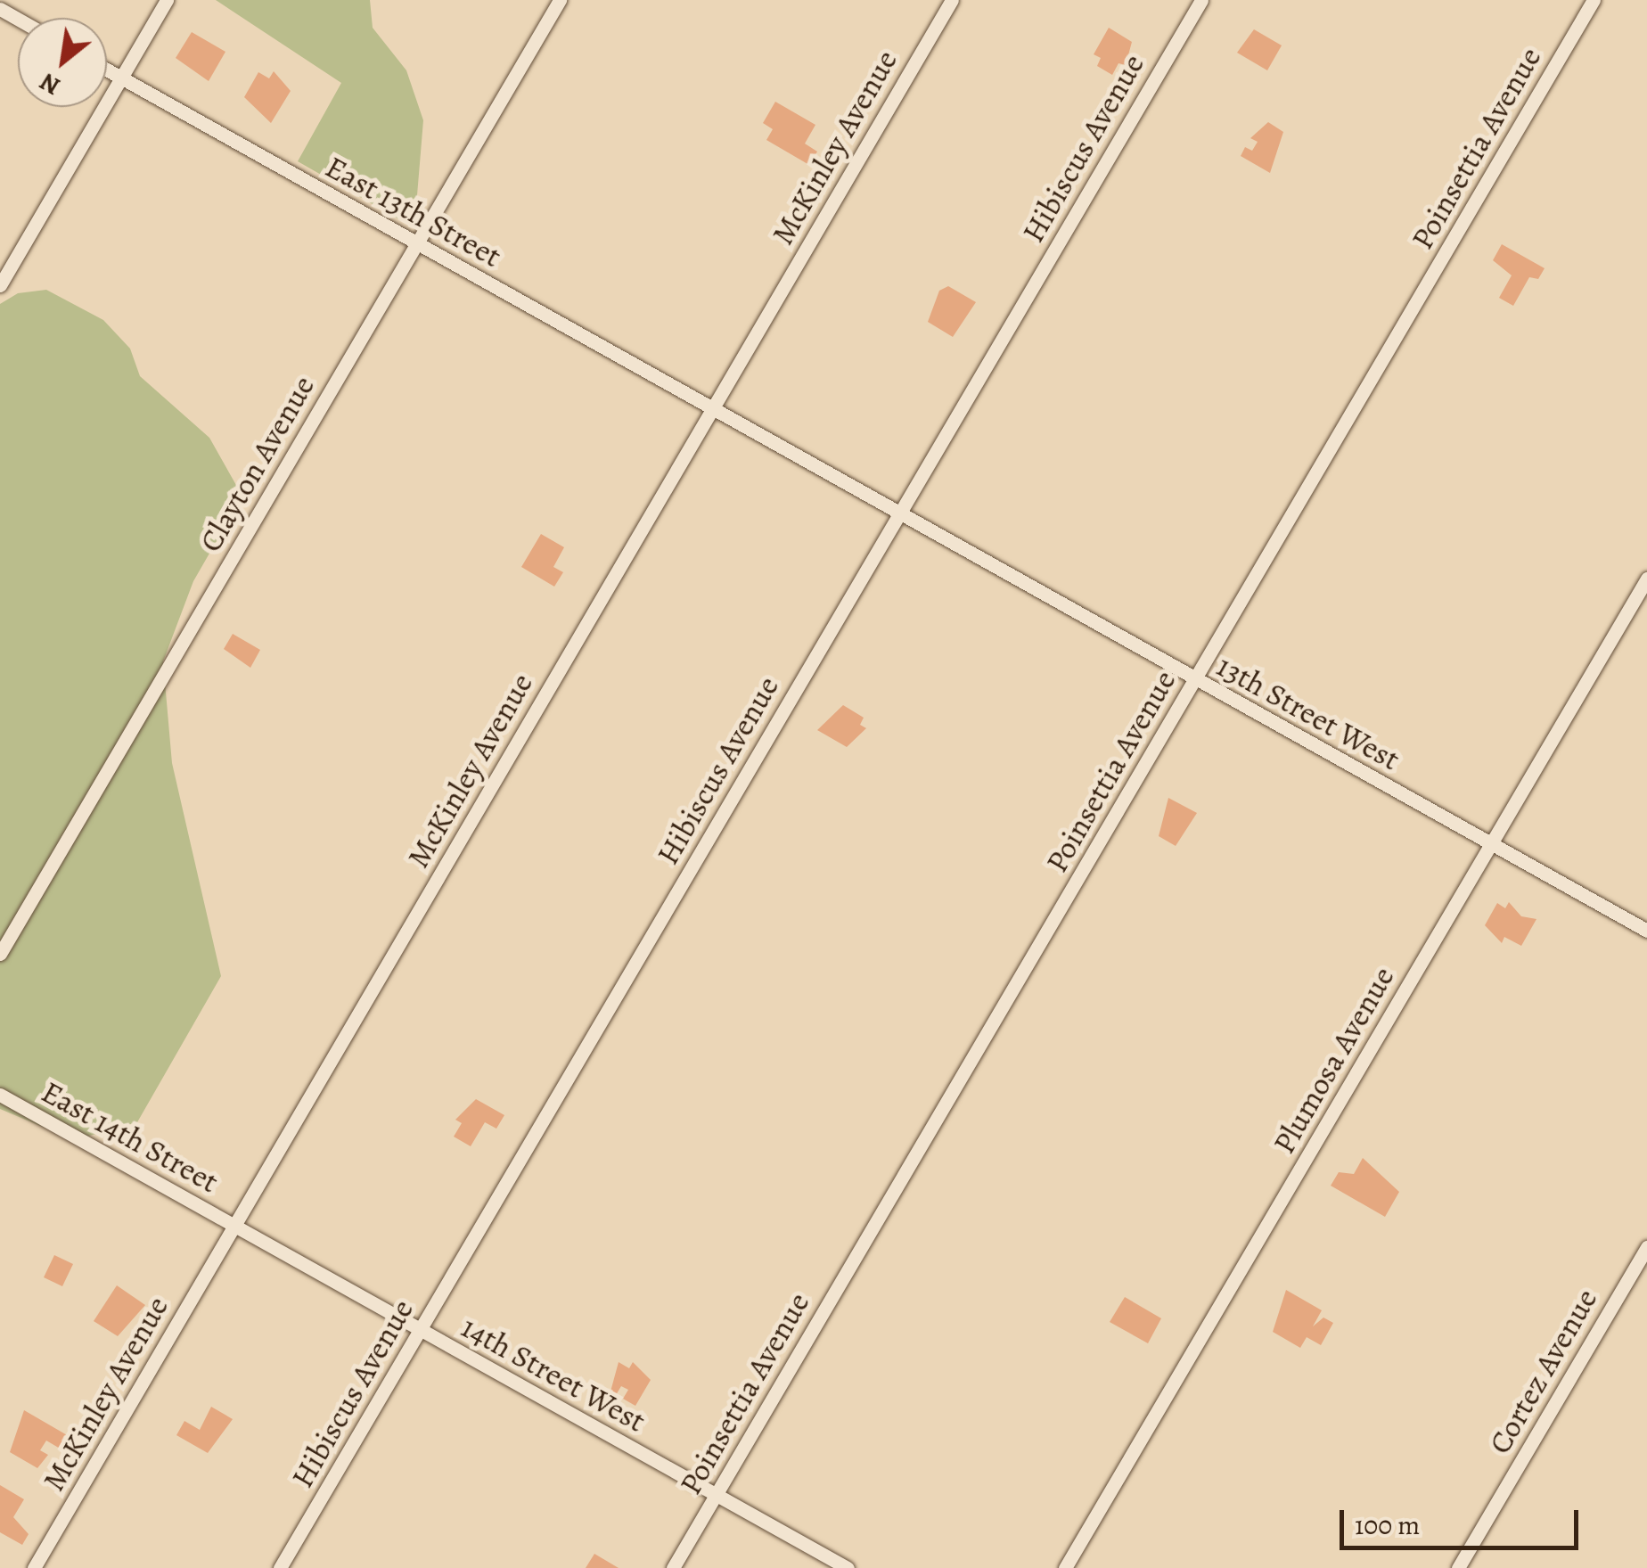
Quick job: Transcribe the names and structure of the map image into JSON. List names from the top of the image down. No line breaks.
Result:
{"streets":{"street":["McKinley Avenue","Hibiscus Avenue","Poinsettia Avenue","East 13th Street","Clayton Avenue","13th Street West","Plumosa Avenue","East 14th Street","Cortez Avenue","14th Street West"]},"crossings":[["McKinley Avenue","East 13th Street"],["McKinley Avenue","13th Street West"],["McKinley Avenue","East 14th Street"],["McKinley Avenue","14th Street West"],["Hibiscus Avenue","13th Street West"],["Hibiscus Avenue","14th Street West"],["Poinsettia Avenue","13th Street West"],["Poinsettia Avenue","14th Street West"],["East 13th Street","Clayton Avenue"],["East 13th Street","13th Street West"],["13th Street West","Plumosa Avenue"],["East 14th Street","14th Street West"]],"scale_bar":"100 m","north":"bottom left"}
